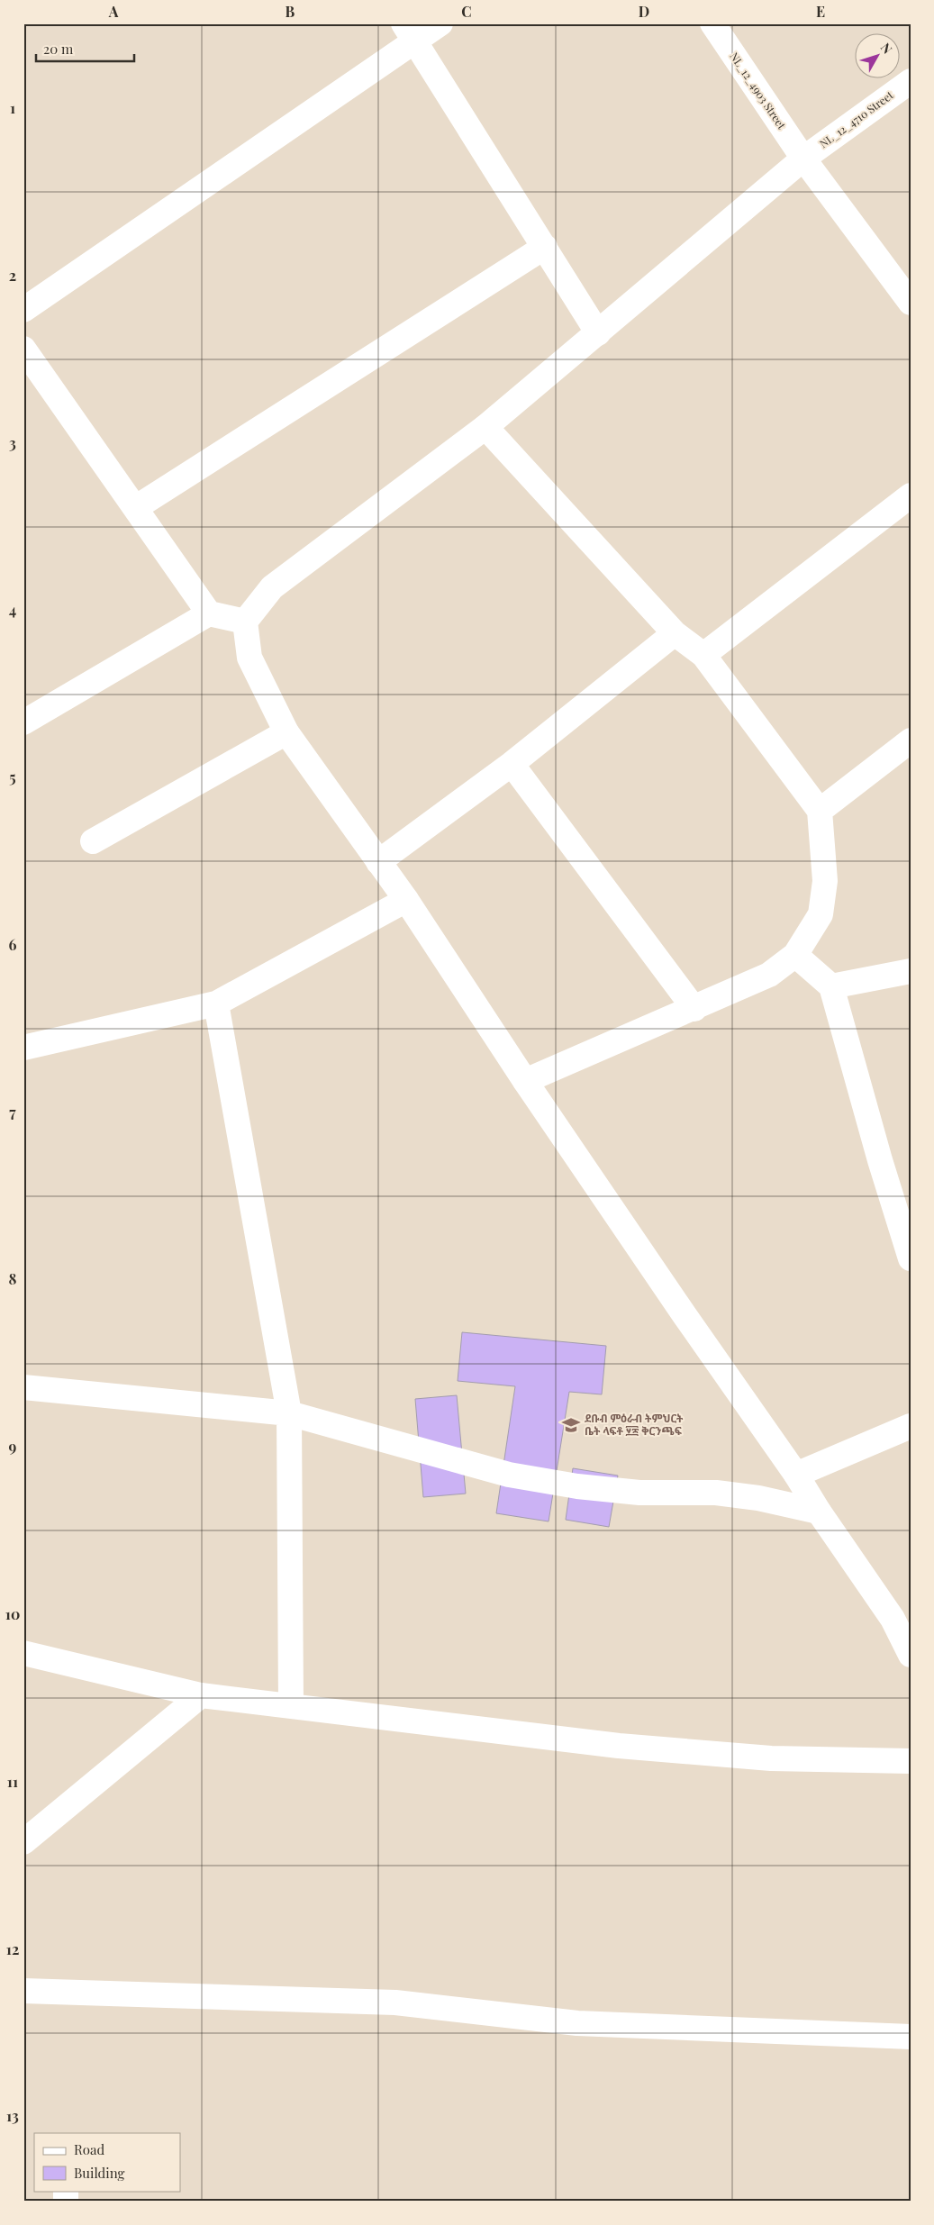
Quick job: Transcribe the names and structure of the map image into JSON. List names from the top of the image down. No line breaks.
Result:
{"streets":{"street":["NL_12_4903 Street","NL_12_4710 Street"]},"crossings":[["NL_12_4903 Street","NL_12_4710 Street"]],"places":{"school or university":["ደቡብ ምዕራብ ትምህርት ቤት ላፍቶ ፶፰ ቅርንጫፍ"]},"legend":["Road","Building"],"scale_bar":"20 m","north":"top right","grid":{"columns":["A","B","C","D","E"],"rows":["1","2","3","4","5","6","7","8","9","10","11","12","13"]}}
